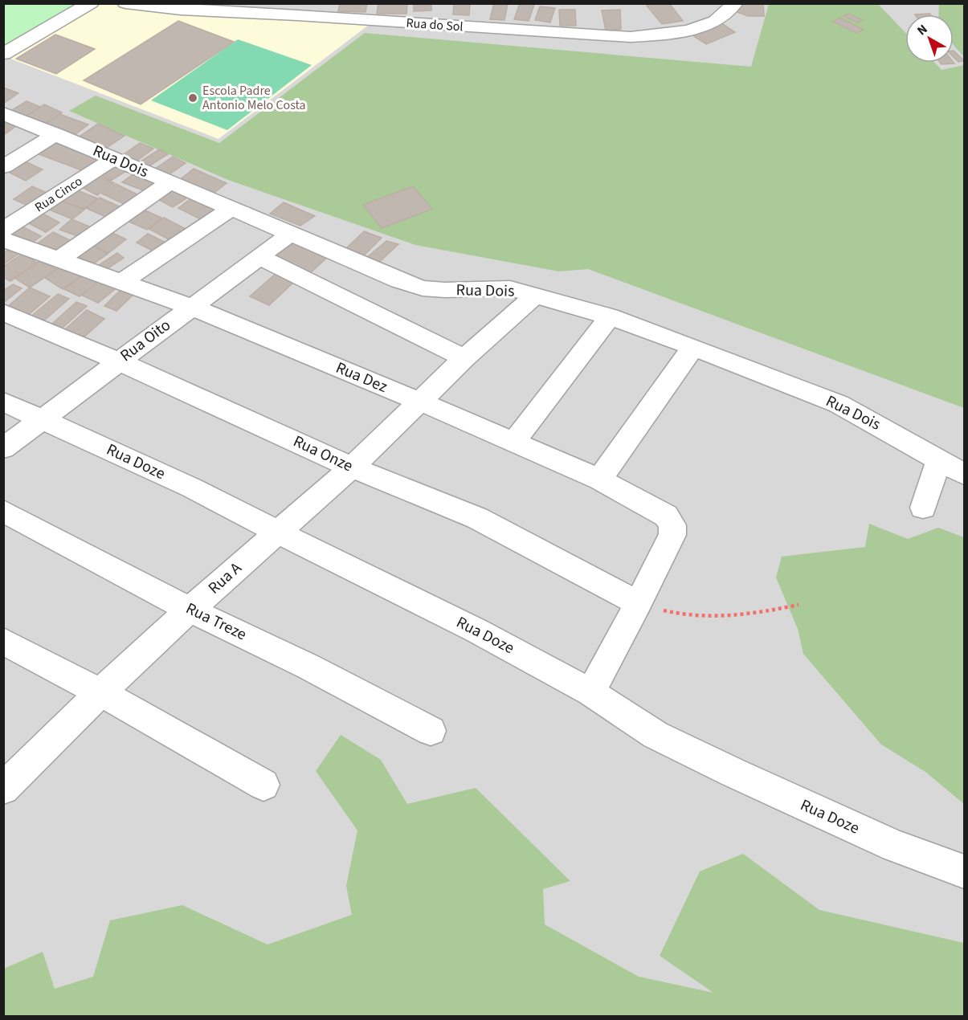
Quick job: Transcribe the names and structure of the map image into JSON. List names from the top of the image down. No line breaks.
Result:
{"streets":{"street":["Rua do Sol","Rua Dois","Rua Cinco","Rua Oito","Rua Dez","Rua Onze","Rua Doze","Rua A","Rua Treze"]},"crossings":[["Rua Dois","Rua Cinco"],["Rua Dois","Rua Oito"],["Rua Dois","Rua A"],["Rua Oito","Rua Dez"],["Rua Oito","Rua Onze"],["Rua Oito","Rua Doze"],["Rua Dez","Rua Onze"],["Rua Dez","Rua A"],["Rua Onze","Rua A"],["Rua Doze","Rua A"],["Rua A","Rua Treze"]],"places":["Escola Padre Antonio Melo Costa"],"north":"top left"}
